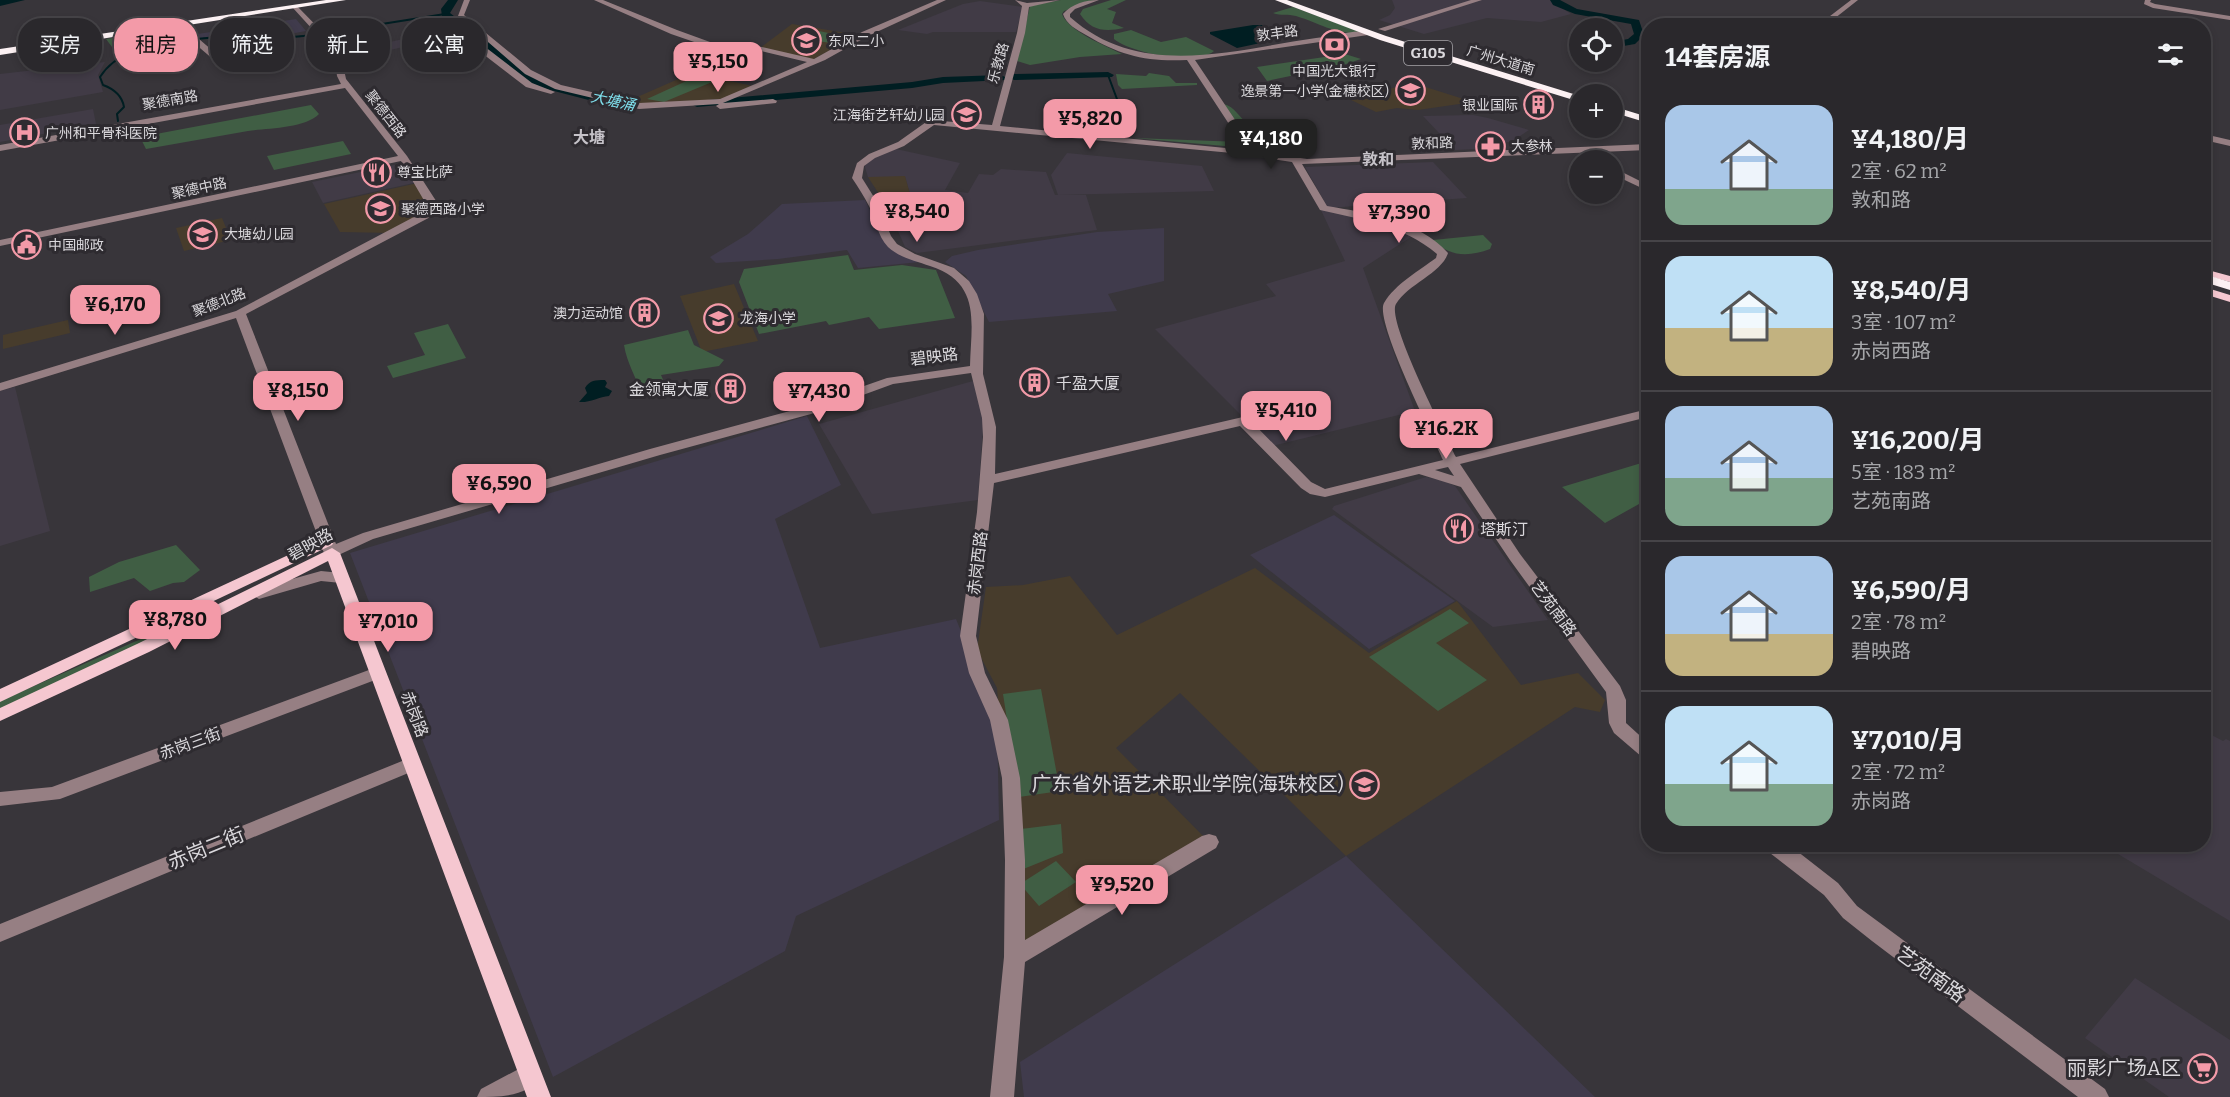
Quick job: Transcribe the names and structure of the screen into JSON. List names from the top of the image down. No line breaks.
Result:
{"streets":{"highway":["G105","广州大道南"],"main road":["碧映路","赤岗路"],"street":["敦丰路","乐敦路","聚德南路","聚德西路","敦和路","聚德中路","聚德北路","赤岗西路","艺苑南路","赤岗三街","赤岗二街"]},"crossings":[["敦丰路","广州大道南"],["乐敦路","敦和路"],["聚德南路","聚德西路"],["聚德西路","聚德中路"],["聚德西路","聚德北路"],["敦和路","赤岗西路"],["敦和路","艺苑南路"],["聚德北路","赤岗路"],["碧映路","赤岗西路"],["碧映路","赤岗路"],["赤岗路","赤岗三街"],["赤岗路","赤岗二街"]],"districts":["大塘","敦和"],"water":["大塘涌"],"places":{"school or university":["东风二小","逸景第一小学(金穗校区)","江海街艺轩幼儿园","聚德西路小学","大塘幼儿园","龙海小学","广东省外语艺术职业学院(海珠校区)"],"bank":["中国光大银行"],"building":["银业国际","澳力运动馆","千盈大厦","金领寓大厦"],"hospital":["广州和平骨科医院"],"pharmacy":["大参林"],"restaurant":["尊宝比萨","塔斯汀"],"public building":["中国邮政"],"supermarket":["丽影广场A区"]},"page":{"map_buttons":["+","−"],"chip":["买房","租房","筛选","新上","公寓"],"heading":"14套房源","price":["¥5,150","¥5,820","¥4,180","¥8,540","¥7,390","¥6,170","¥8,150","¥7,430","¥5,410","¥16.2K","¥6,590","¥8,780","¥7,010","¥9,520"],"list":[{"name":"¥4,180/月","note":"2室 · 62 m² · 敦和路"},{"name":"¥8,540/月","note":"3室 · 107 m² · 赤岗西路"},{"name":"¥16,200/月","note":"5室 · 183 m² · 艺苑南路"},{"name":"¥6,590/月","note":"2室 · 78 m² · 碧映路"},{"name":"¥7,010/月","note":"2室 · 72 m² · 赤岗路"}]}}
